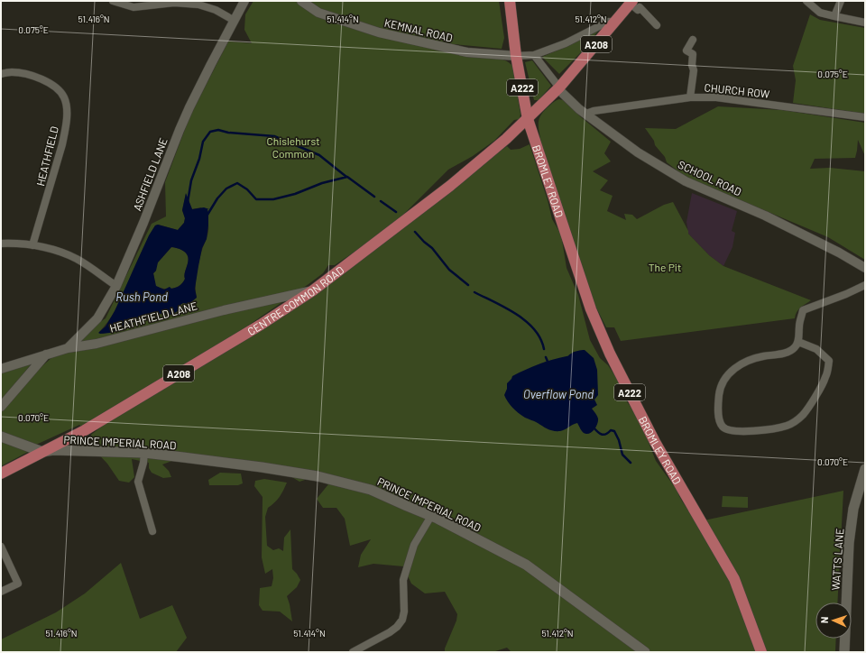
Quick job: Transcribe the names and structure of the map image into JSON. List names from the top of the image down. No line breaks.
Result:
{"streets":{"main road":["A208","A222","BROMLEY ROAD","CENTRE COMMON ROAD","PRINCE IMPERIAL ROAD","WATTS LANE"],"street":["KEMNAL ROAD","CHURCH ROW","HEATHFIELD","ASHFIELD LANE","SCHOOL ROAD","HEATHFIELD LANE"]},"crossings":[["KEMNAL ROAD","A222"],["A208","A222"],["A208","SCHOOL ROAD"],["A208","BROMLEY ROAD"],["A208","CENTRE COMMON ROAD"],["A208","PRINCE IMPERIAL ROAD"],["A222","BROMLEY ROAD"],["A222","CENTRE COMMON ROAD"],["CHURCH ROW","SCHOOL ROAD"],["ASHFIELD LANE","HEATHFIELD LANE"],["BROMLEY ROAD","CENTRE COMMON ROAD"],["CENTRE COMMON ROAD","HEATHFIELD LANE"],["CENTRE COMMON ROAD","PRINCE IMPERIAL ROAD"]],"water":["Rush Pond","Overflow Pond"],"parks":["Chislehurst Common","The Pit"],"north":"left","coordinates":["51.416°N","51.414°N","51.412°N","0.075°E","0.070°E"]}
